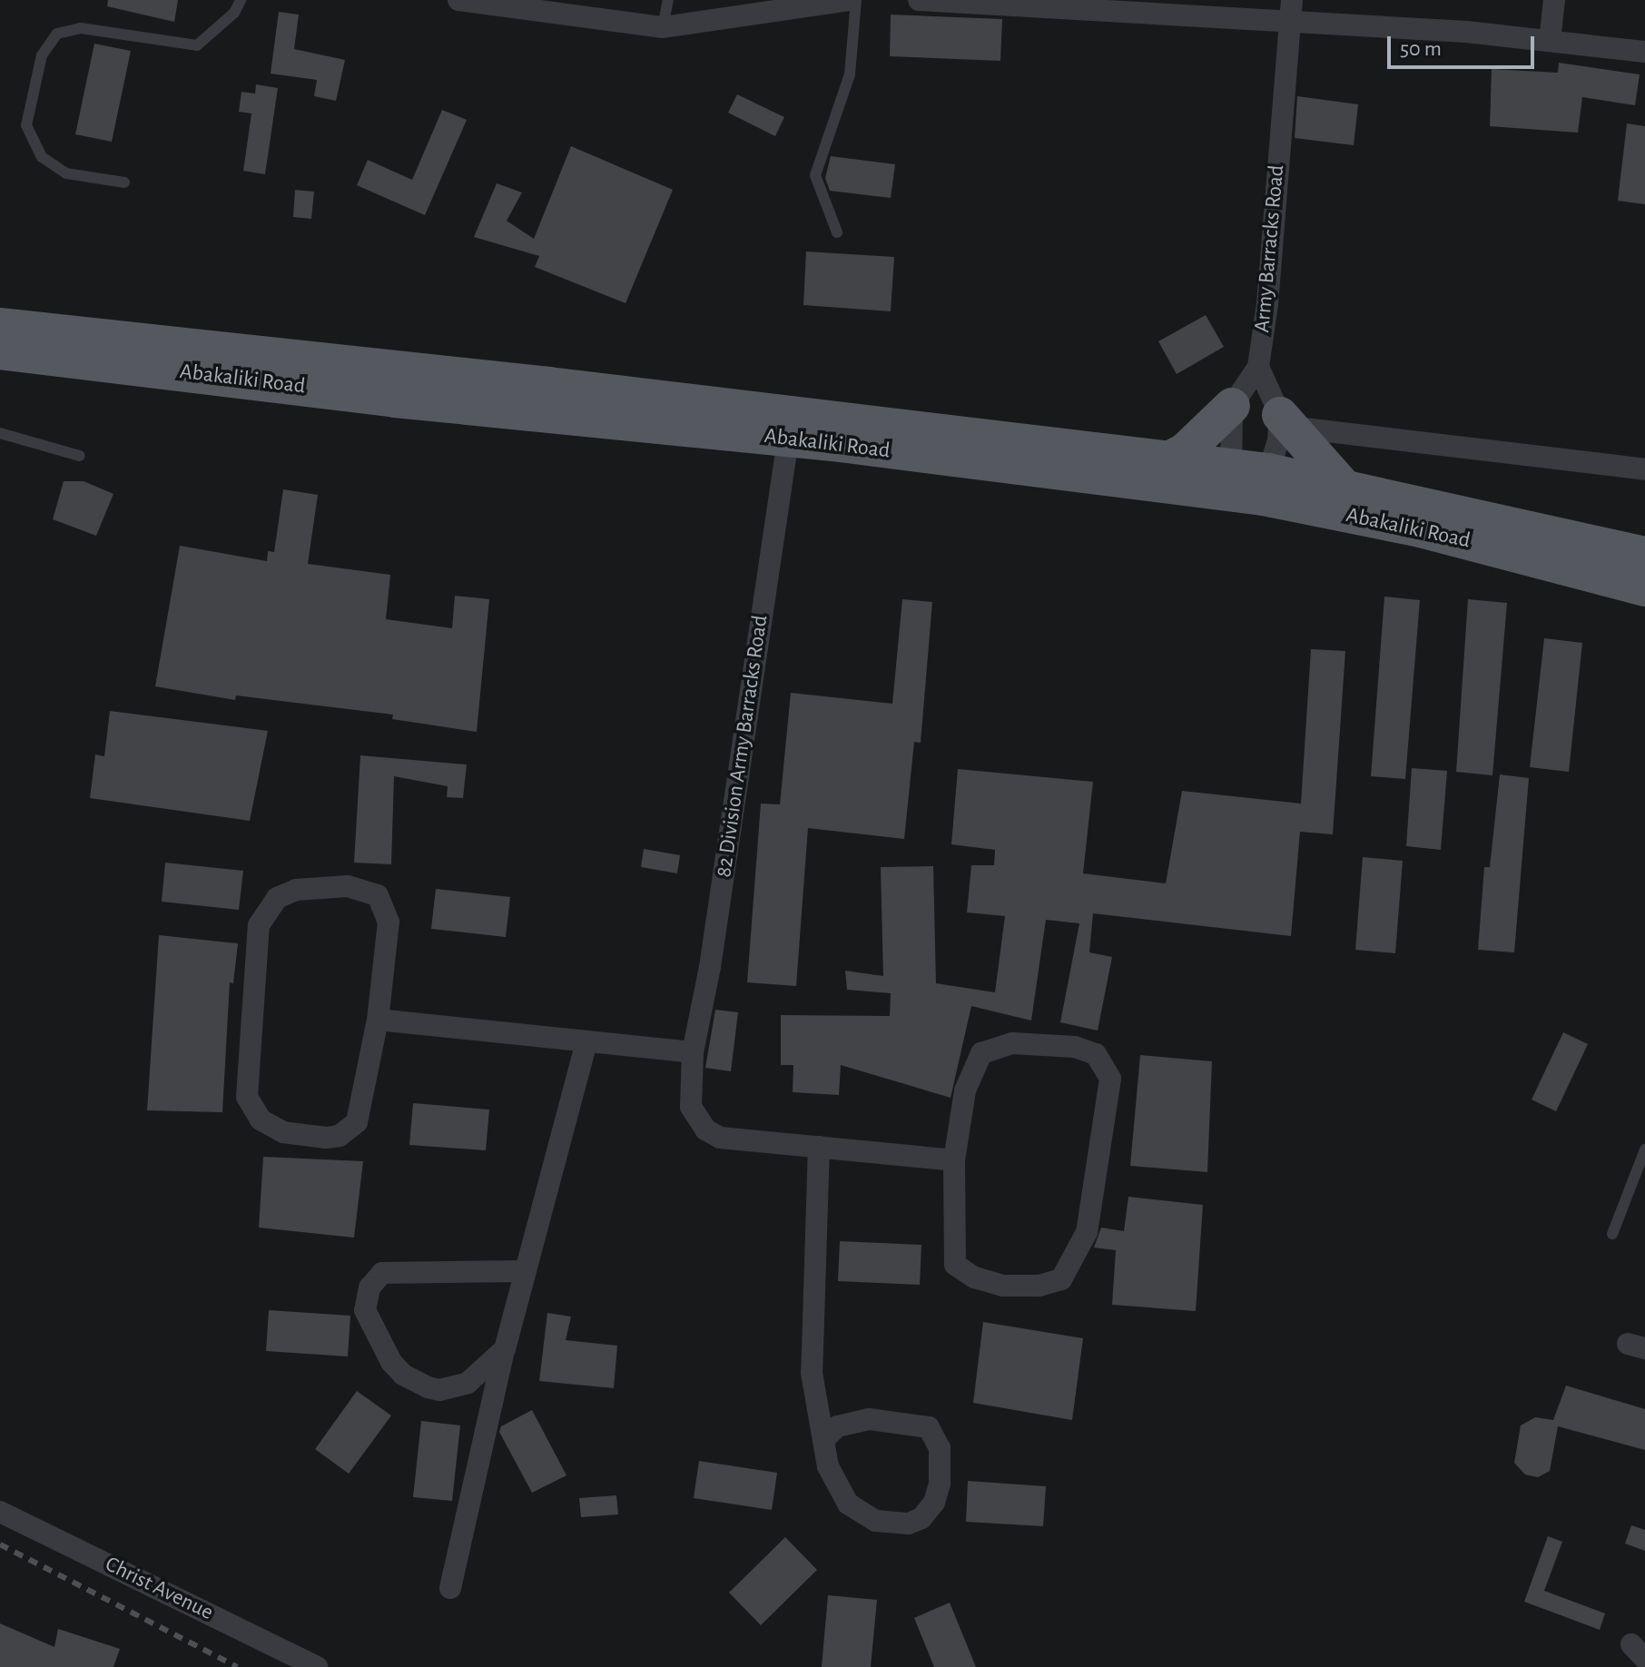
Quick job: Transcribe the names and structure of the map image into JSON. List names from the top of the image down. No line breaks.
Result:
{"streets":{"main road":["Abakaliki Road"],"street":["Army Barracks Road","82 Division Army Barracks Road","Christ Avenue"]},"crossings":[["Abakaliki Road","82 Division Army Barracks Road"]],"scale_bar":"50 m"}
